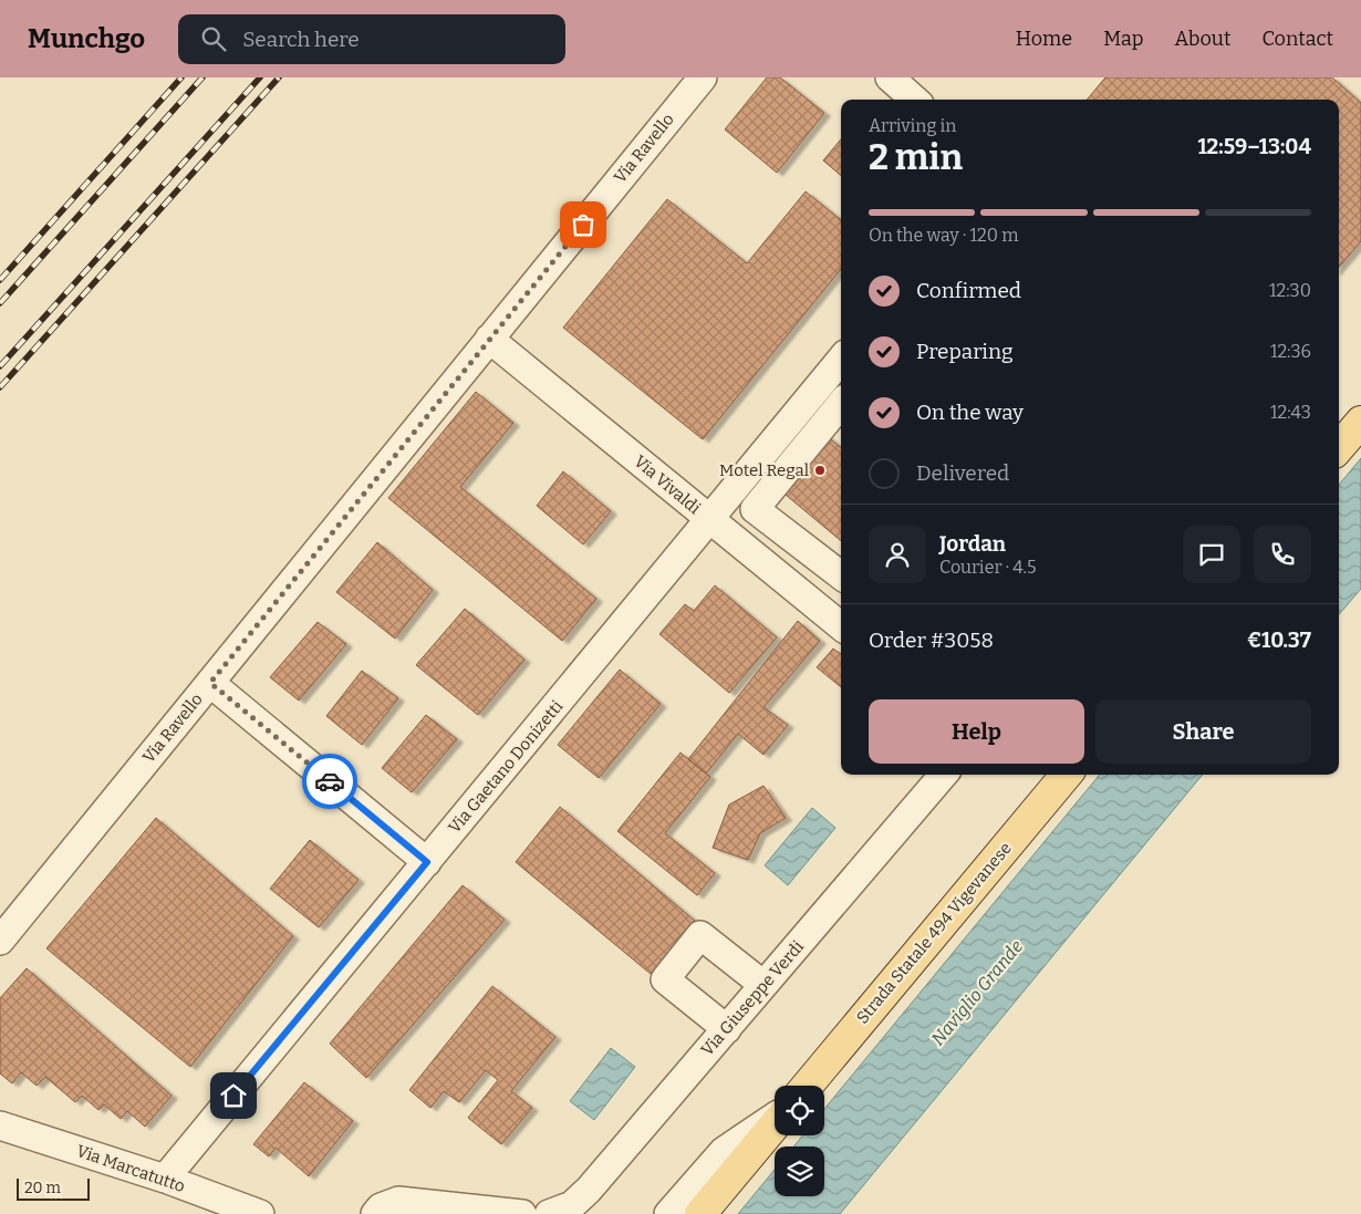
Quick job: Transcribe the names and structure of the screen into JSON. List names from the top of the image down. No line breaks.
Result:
{"streets":{"main road":["Strada Statale 494 Vigevanese"],"street":["Via Ravello","Via Vivaldi","Via Gaetano Donizetti","Via Giuseppe Verdi","Via Marcatutto"]},"crossings":[["Via Ravello","Via Vivaldi"],["Via Vivaldi","Via Gaetano Donizetti"],["Via Gaetano Donizetti","Via Marcatutto"]],"water":["Naviglio Grande"],"places":["Motel Regal"],"scale_bar":"20 m","page":{"header":"Munchgo","search":"Search here","nav":["Home","Map","About","Contact"],"heading":["2 min","Arriving in","12:59–13:04"],"panel":["Jordan","Courier · 4.5","Order #3058","€10.37"],"bar":"On the way · 120 m","list":[["Confirmed","12:30"],["Preparing","12:36"],["On the way","12:43"],"Delivered"],"buttons":["Help","Share"],"scale":"20 m"}}
